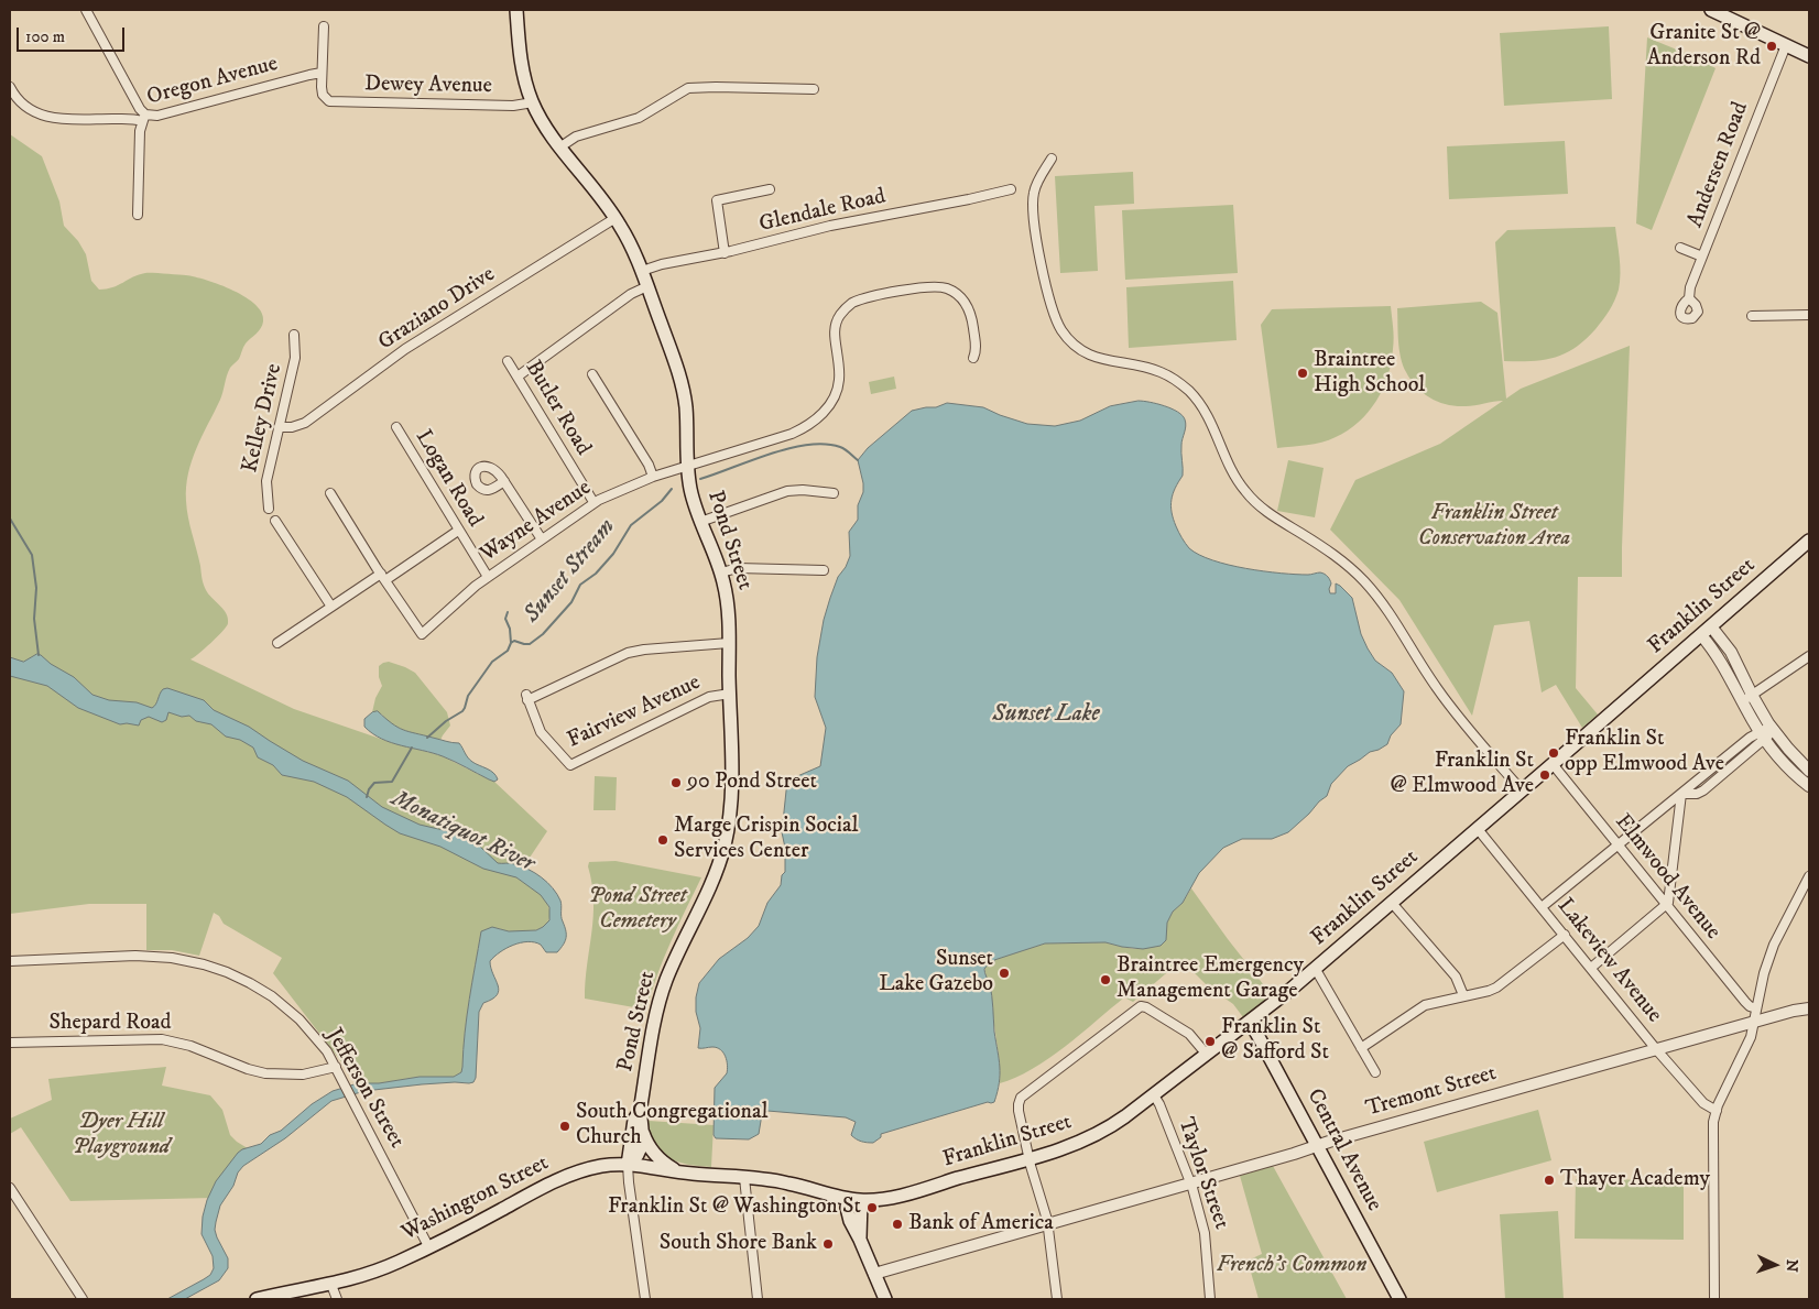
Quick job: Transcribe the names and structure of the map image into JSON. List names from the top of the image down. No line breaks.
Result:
{"streets":{"main road":["Pond Street","Franklin Street","Central Avenue","Washington Street"],"street":["Oregon Avenue","Dewey Avenue","Andersen Road","Glendale Road","Graziano Drive","Butler Road","Kelley Drive","Logan Road","Wayne Avenue","Fairview Avenue","Elmwood Avenue","Lakeview Avenue","Shepard Road","Jefferson Street","Tremont Street","Taylor Street"]},"crossings":[["Oregon Avenue","Dewey Avenue"],["Dewey Avenue","Pond Street"],["Glendale Road","Pond Street"],["Graziano Drive","Kelley Drive"],["Graziano Drive","Pond Street"],["Butler Road","Wayne Avenue"],["Logan Road","Wayne Avenue"],["Wayne Avenue","Pond Street"],["Pond Street","Fairview Avenue"],["Pond Street","Washington Street"],["Franklin Street","Elmwood Avenue"],["Franklin Street","Lakeview Avenue"],["Franklin Street","Central Avenue"],["Franklin Street","Taylor Street"],["Franklin Street","Washington Street"],["Lakeview Avenue","Tremont Street"],["Shepard Road","Jefferson Street"],["Jefferson Street","Washington Street"],["Tremont Street","Central Avenue"],["Tremont Street","Taylor Street"]],"water":["Sunset Stream","Sunset Lake","Monatiquot River"],"parks":["Franklin Street Conservation Area","Pond Street Cemetery","Dyer Hill Playground","French's Common"],"places":["Granite St @ Anderson Rd","Braintree High School","Franklin St opp Elmwood Ave","Franklin St @ Elmwood Ave","90 Pond Street","Marge Crispin Social Services Center","Sunset Lake Gazebo","Braintree Emergency Management Garage","Franklin St @ Safford St","South Congregational Church","Thayer Academy","Franklin St @ Washington St","Bank of America","South Shore Bank"],"scale_bar":"100 m","north":"right"}
